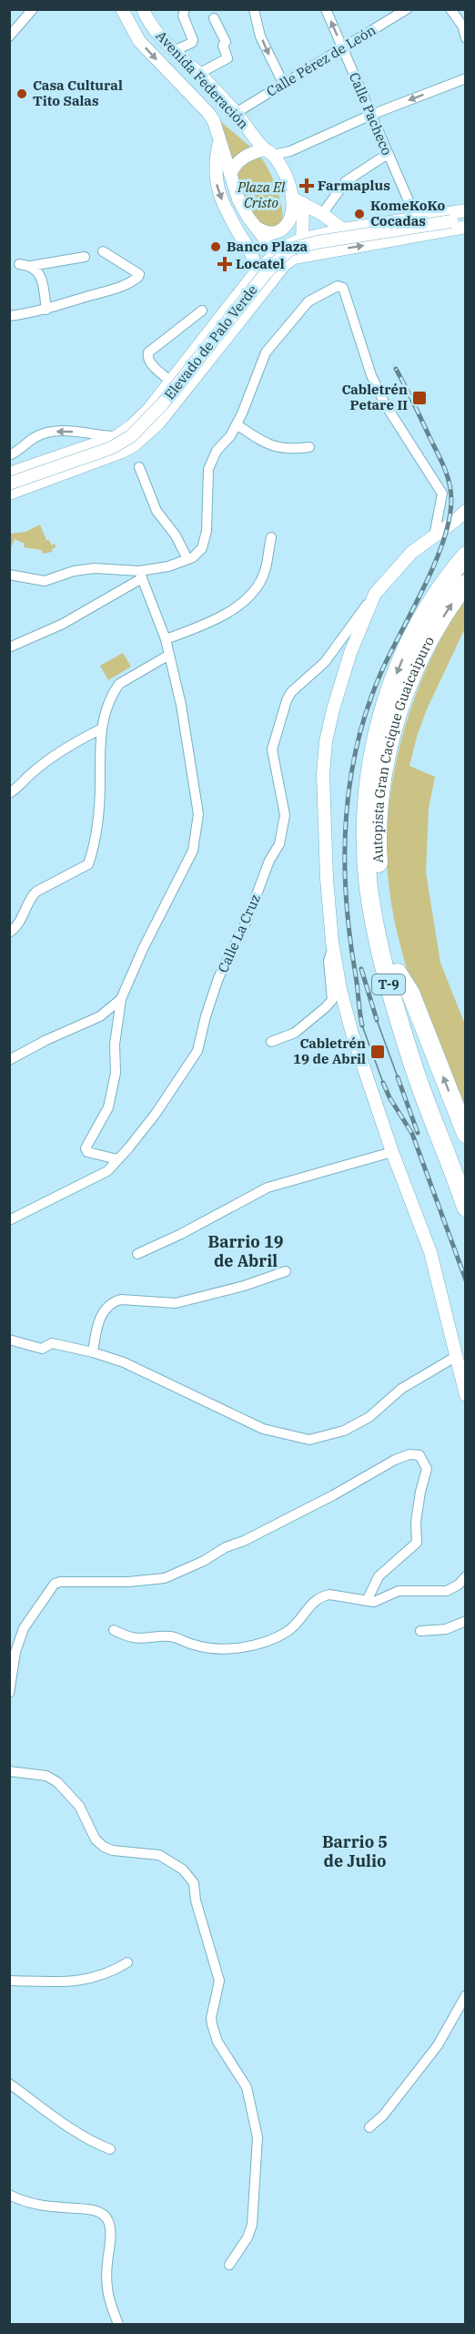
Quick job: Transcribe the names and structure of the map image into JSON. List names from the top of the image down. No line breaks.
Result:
{"streets":{"highway":["Autopista Gran Cacique Guaicaipuro","T-9"],"street":["Calle Pérez de León","Avenida Federación","Calle Pacheco","Elevado de Palo Verde","Calle La Cruz"]},"crossings":[["Calle Pérez de León","Avenida Federación"],["Calle Pérez de León","Calle Pacheco"]],"districts":["Barrio 19 de Abril","Barrio 5 de Julio"],"parks":["Plaza El Cristo"],"places":{"other":["Casa Cultural Tito Salas","KomeKoKo Cocadas","Banco Plaza"],"health":["Farmaplus","Locatel"],"transit":["Cabletrén Petare II","Cabletrén 19 de Abril"]}}
